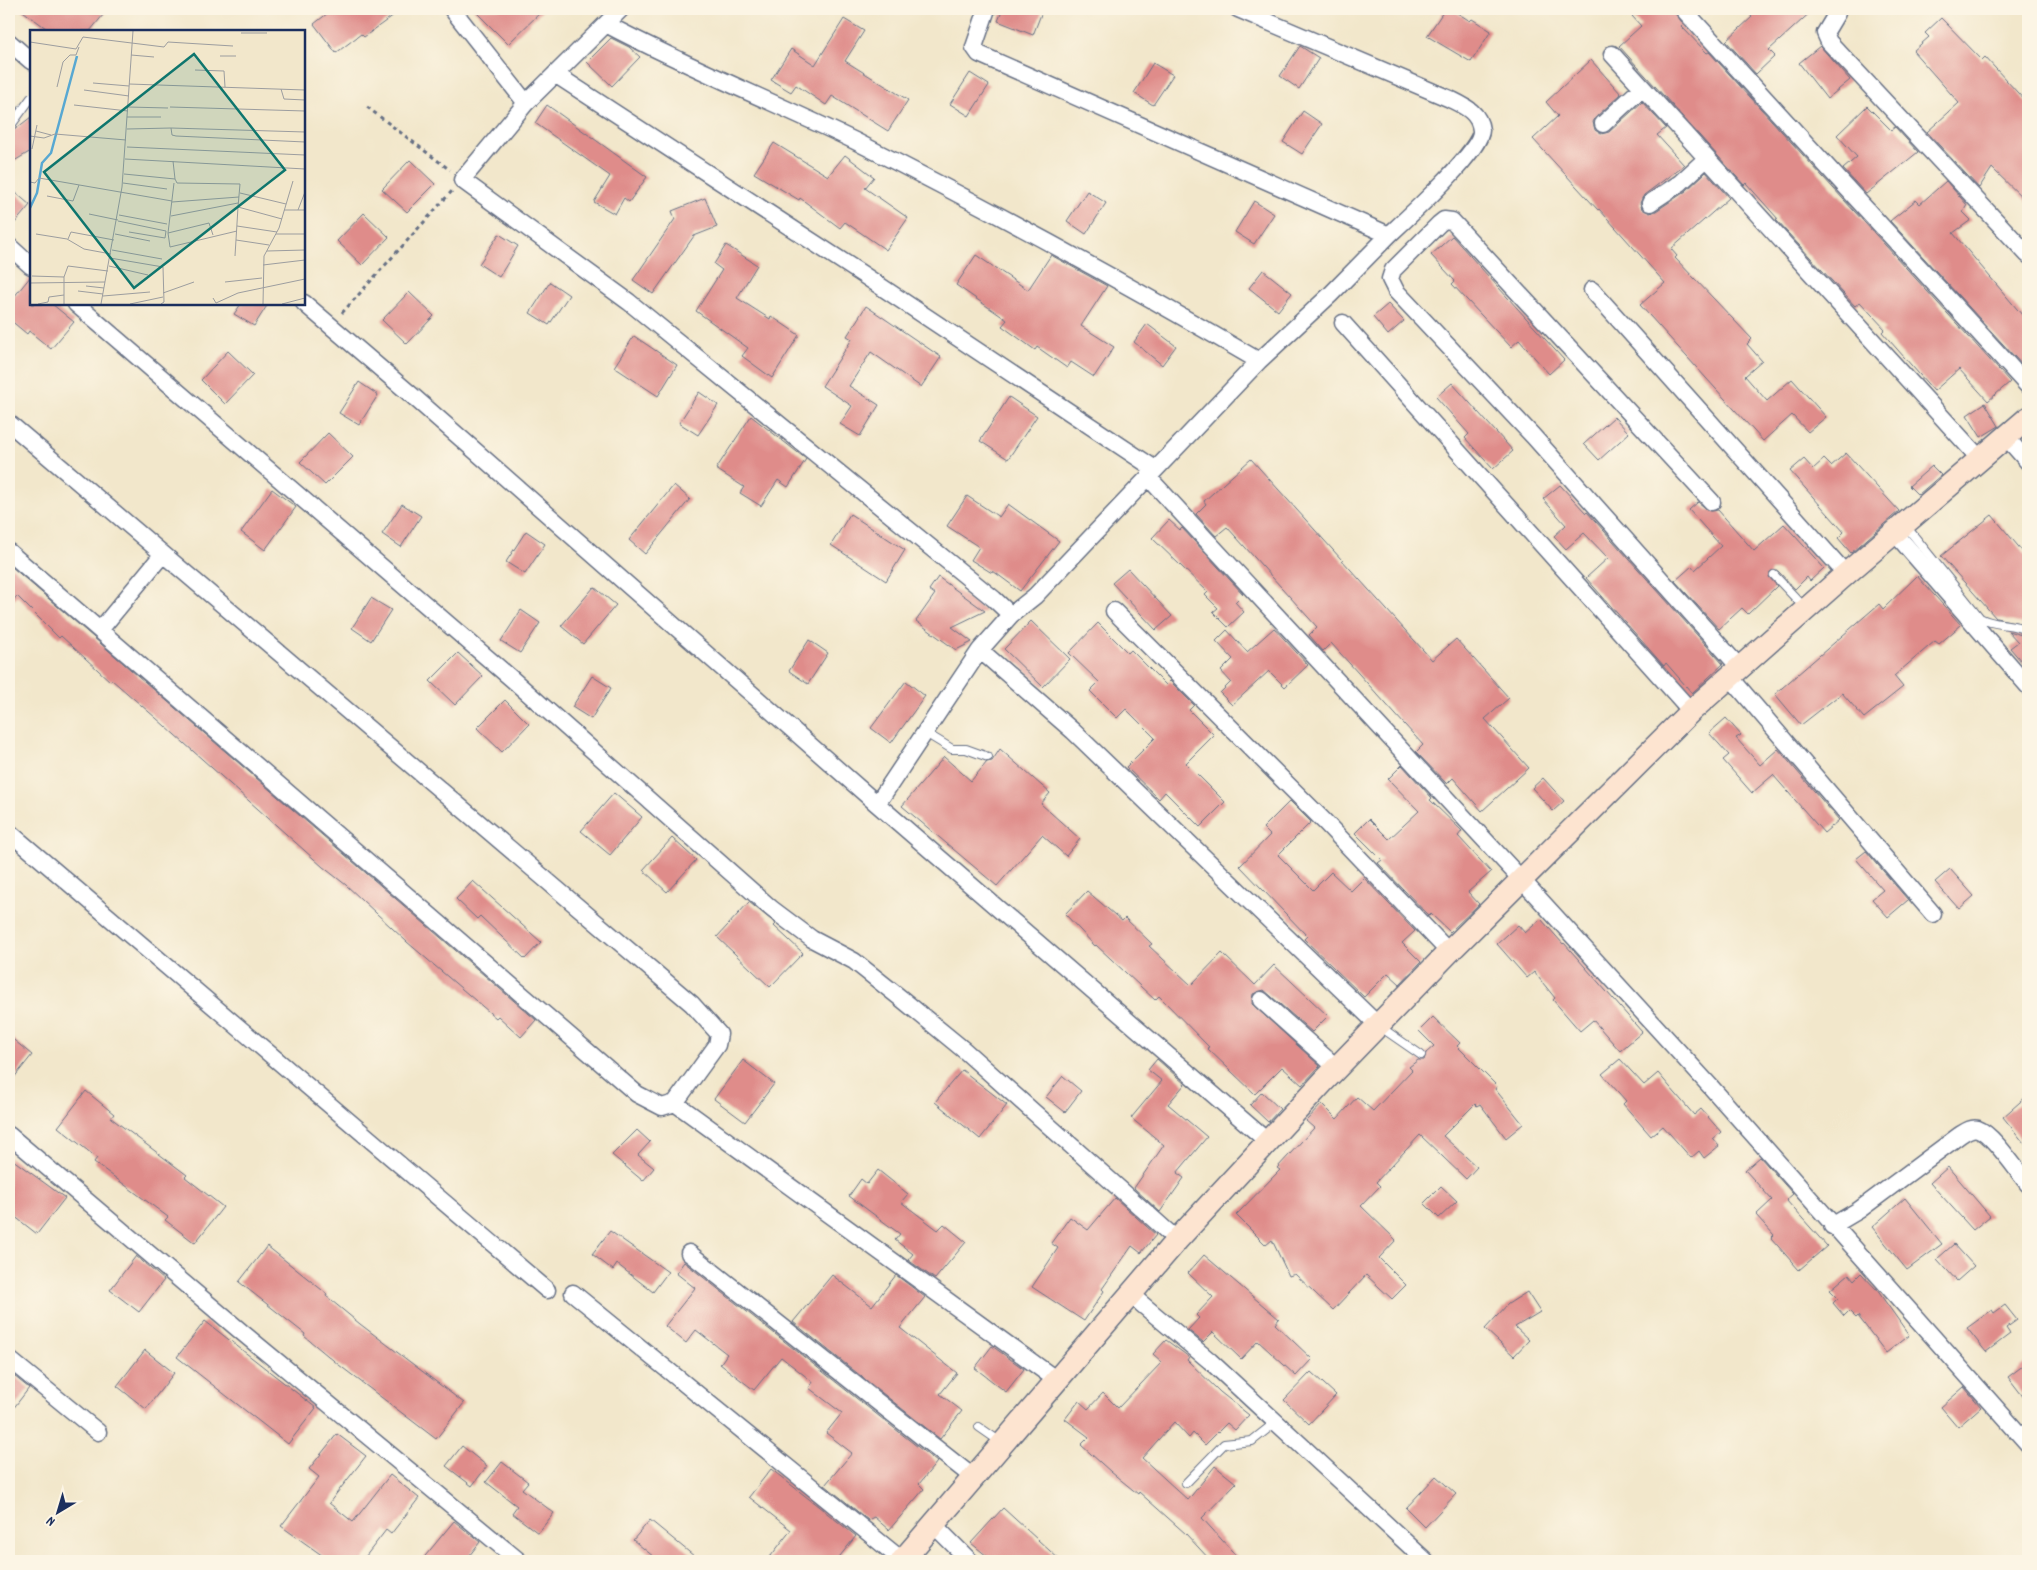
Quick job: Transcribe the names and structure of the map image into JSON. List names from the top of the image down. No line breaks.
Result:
{"north":"bottom left"}
